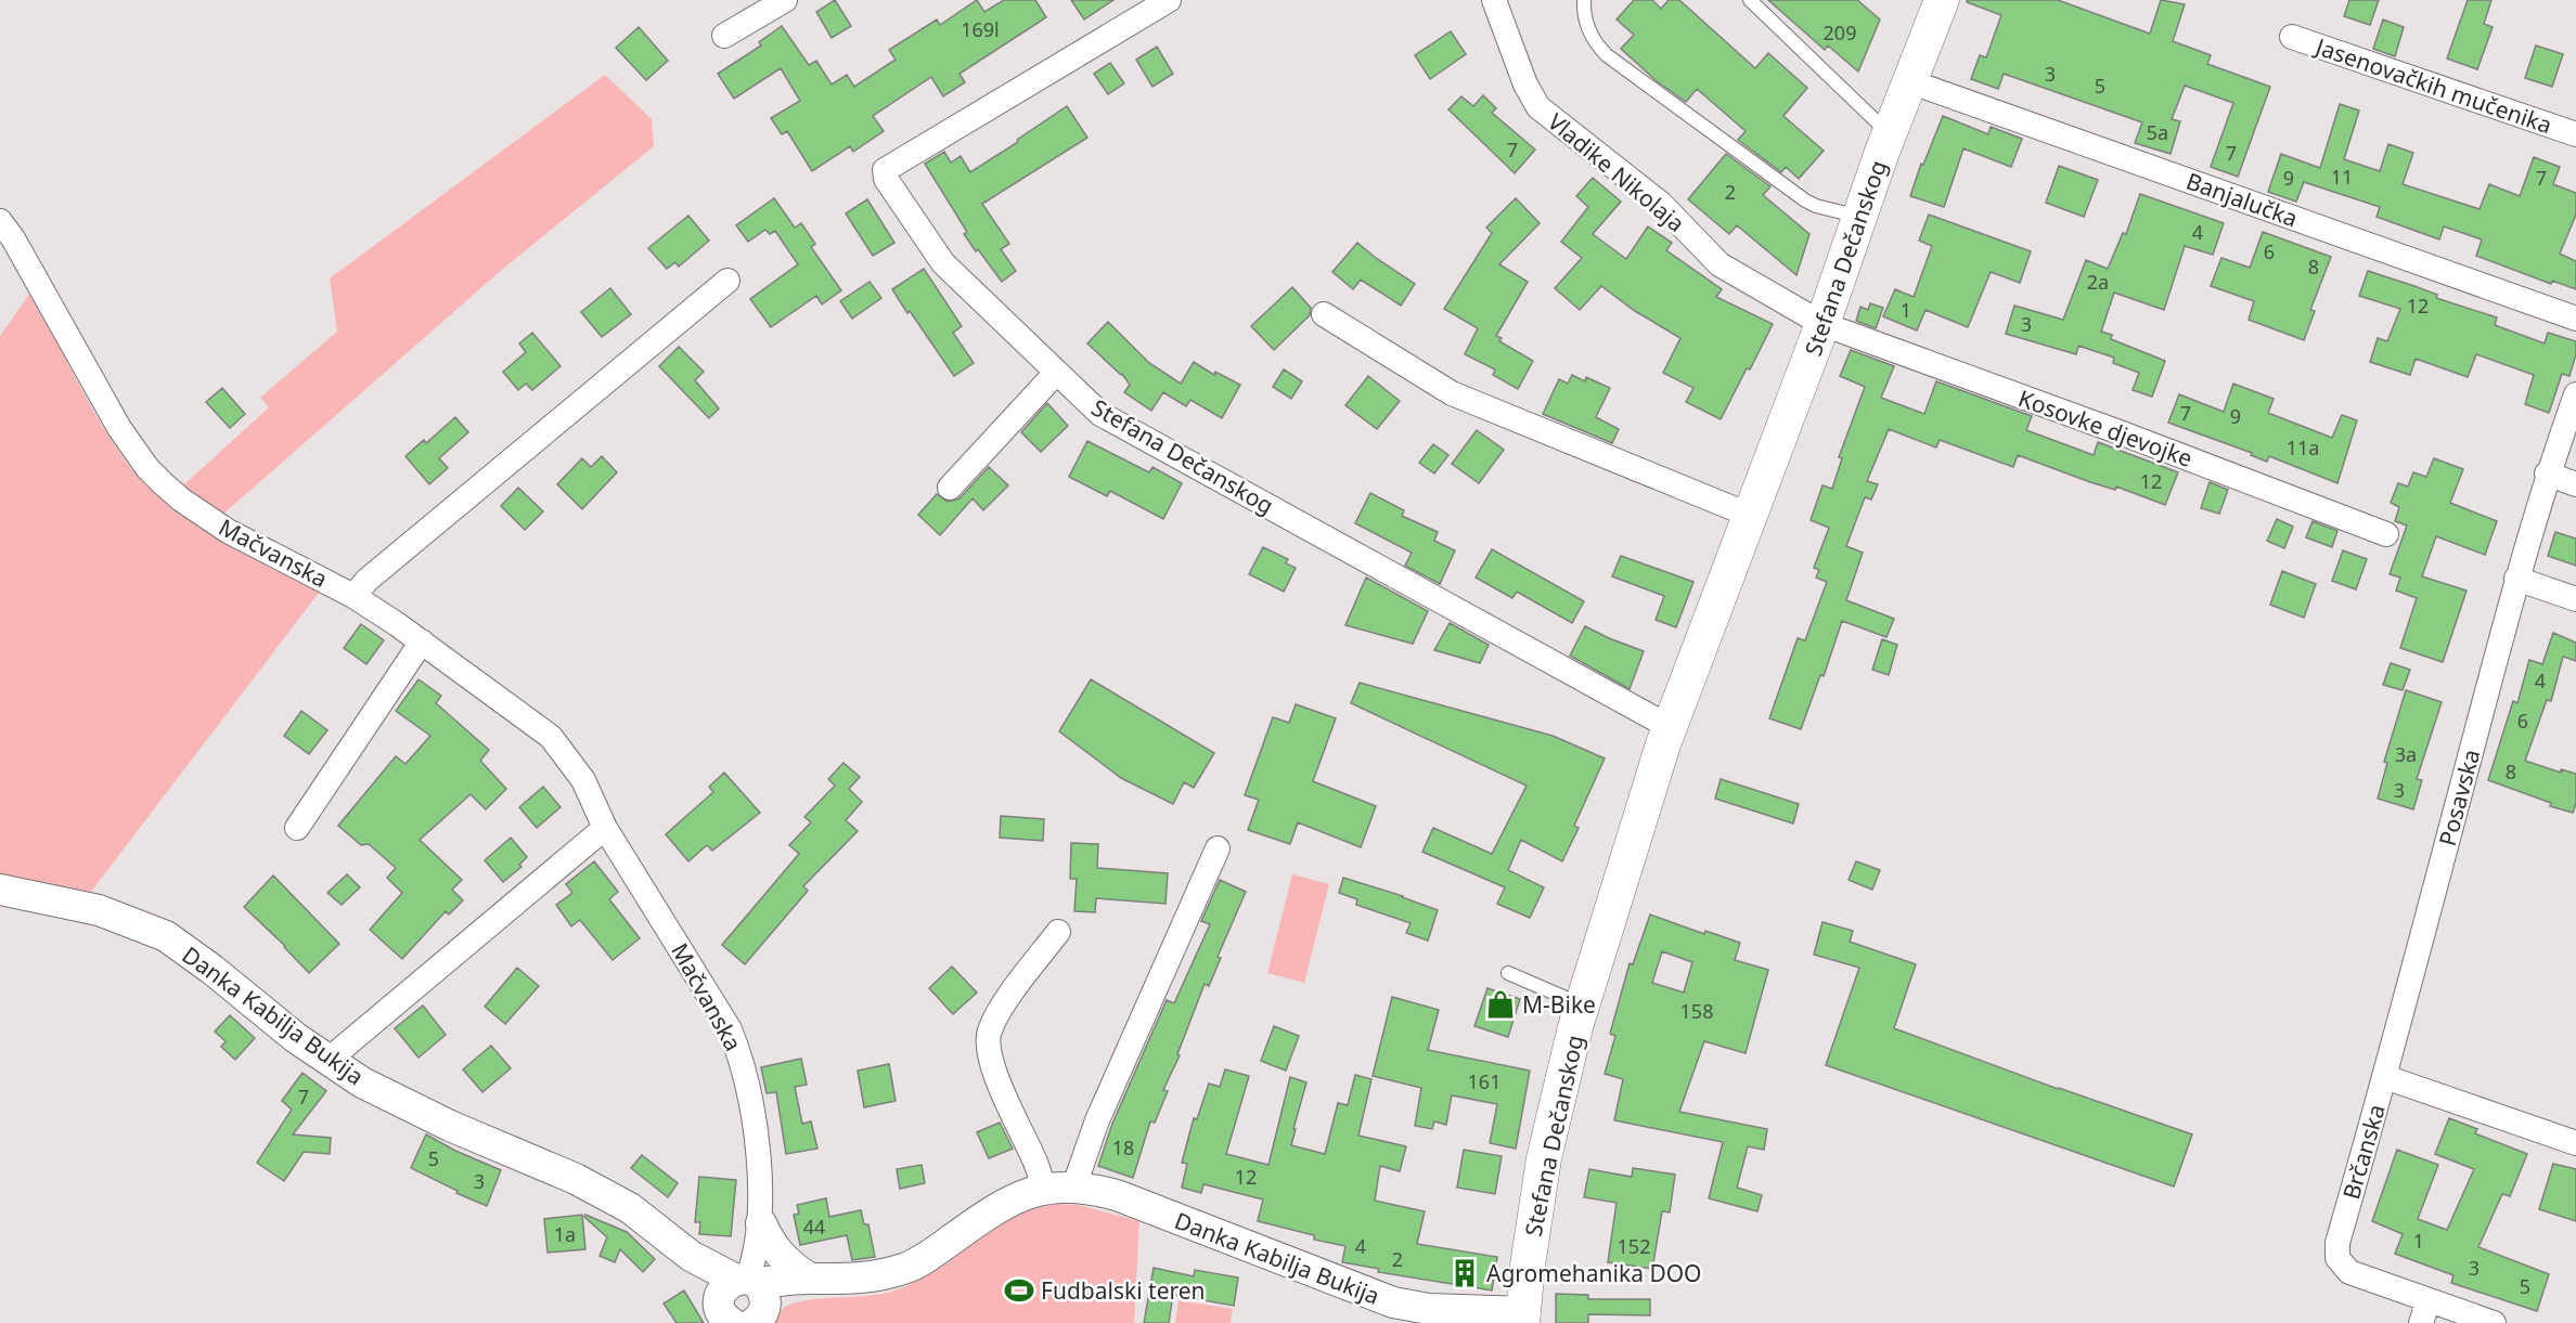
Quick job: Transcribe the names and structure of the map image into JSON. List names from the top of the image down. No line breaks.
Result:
{"streets":{"main road":["Stefana Dečanskog"],"street":["Jasenovačkih mučenika","Vladike Nikolaja","Banjalučka","Kosovke djevojke","Mačvanska","Posavska","Danka Kabilja Bukija","Brčanska"]},"crossings":[["Vladike Nikolaja","Stefana Dečanskog"],["Vladike Nikolaja","Kosovke djevojke"],["Banjalučka","Stefana Dečanskog"],["Stefana Dečanskog","Kosovke djevojke"],["Stefana Dečanskog","Danka Kabilja Bukija"],["Mačvanska","Danka Kabilja Bukija"],["Posavska","Brčanska"]],"places":{"shop":["M-Bike"],"building":["Agromehanika DOO"],"sports":["Fudbalski teren"]},"house_numbers":["169l","209","3","5","5a","7","7","11","9","7","2","4","6","8","2a","12","1","3","7","9","11a","12","4","6","3a","8","3","158","161","7","18","5","12","3","44","1a","1","4","152","2","3","5"]}
